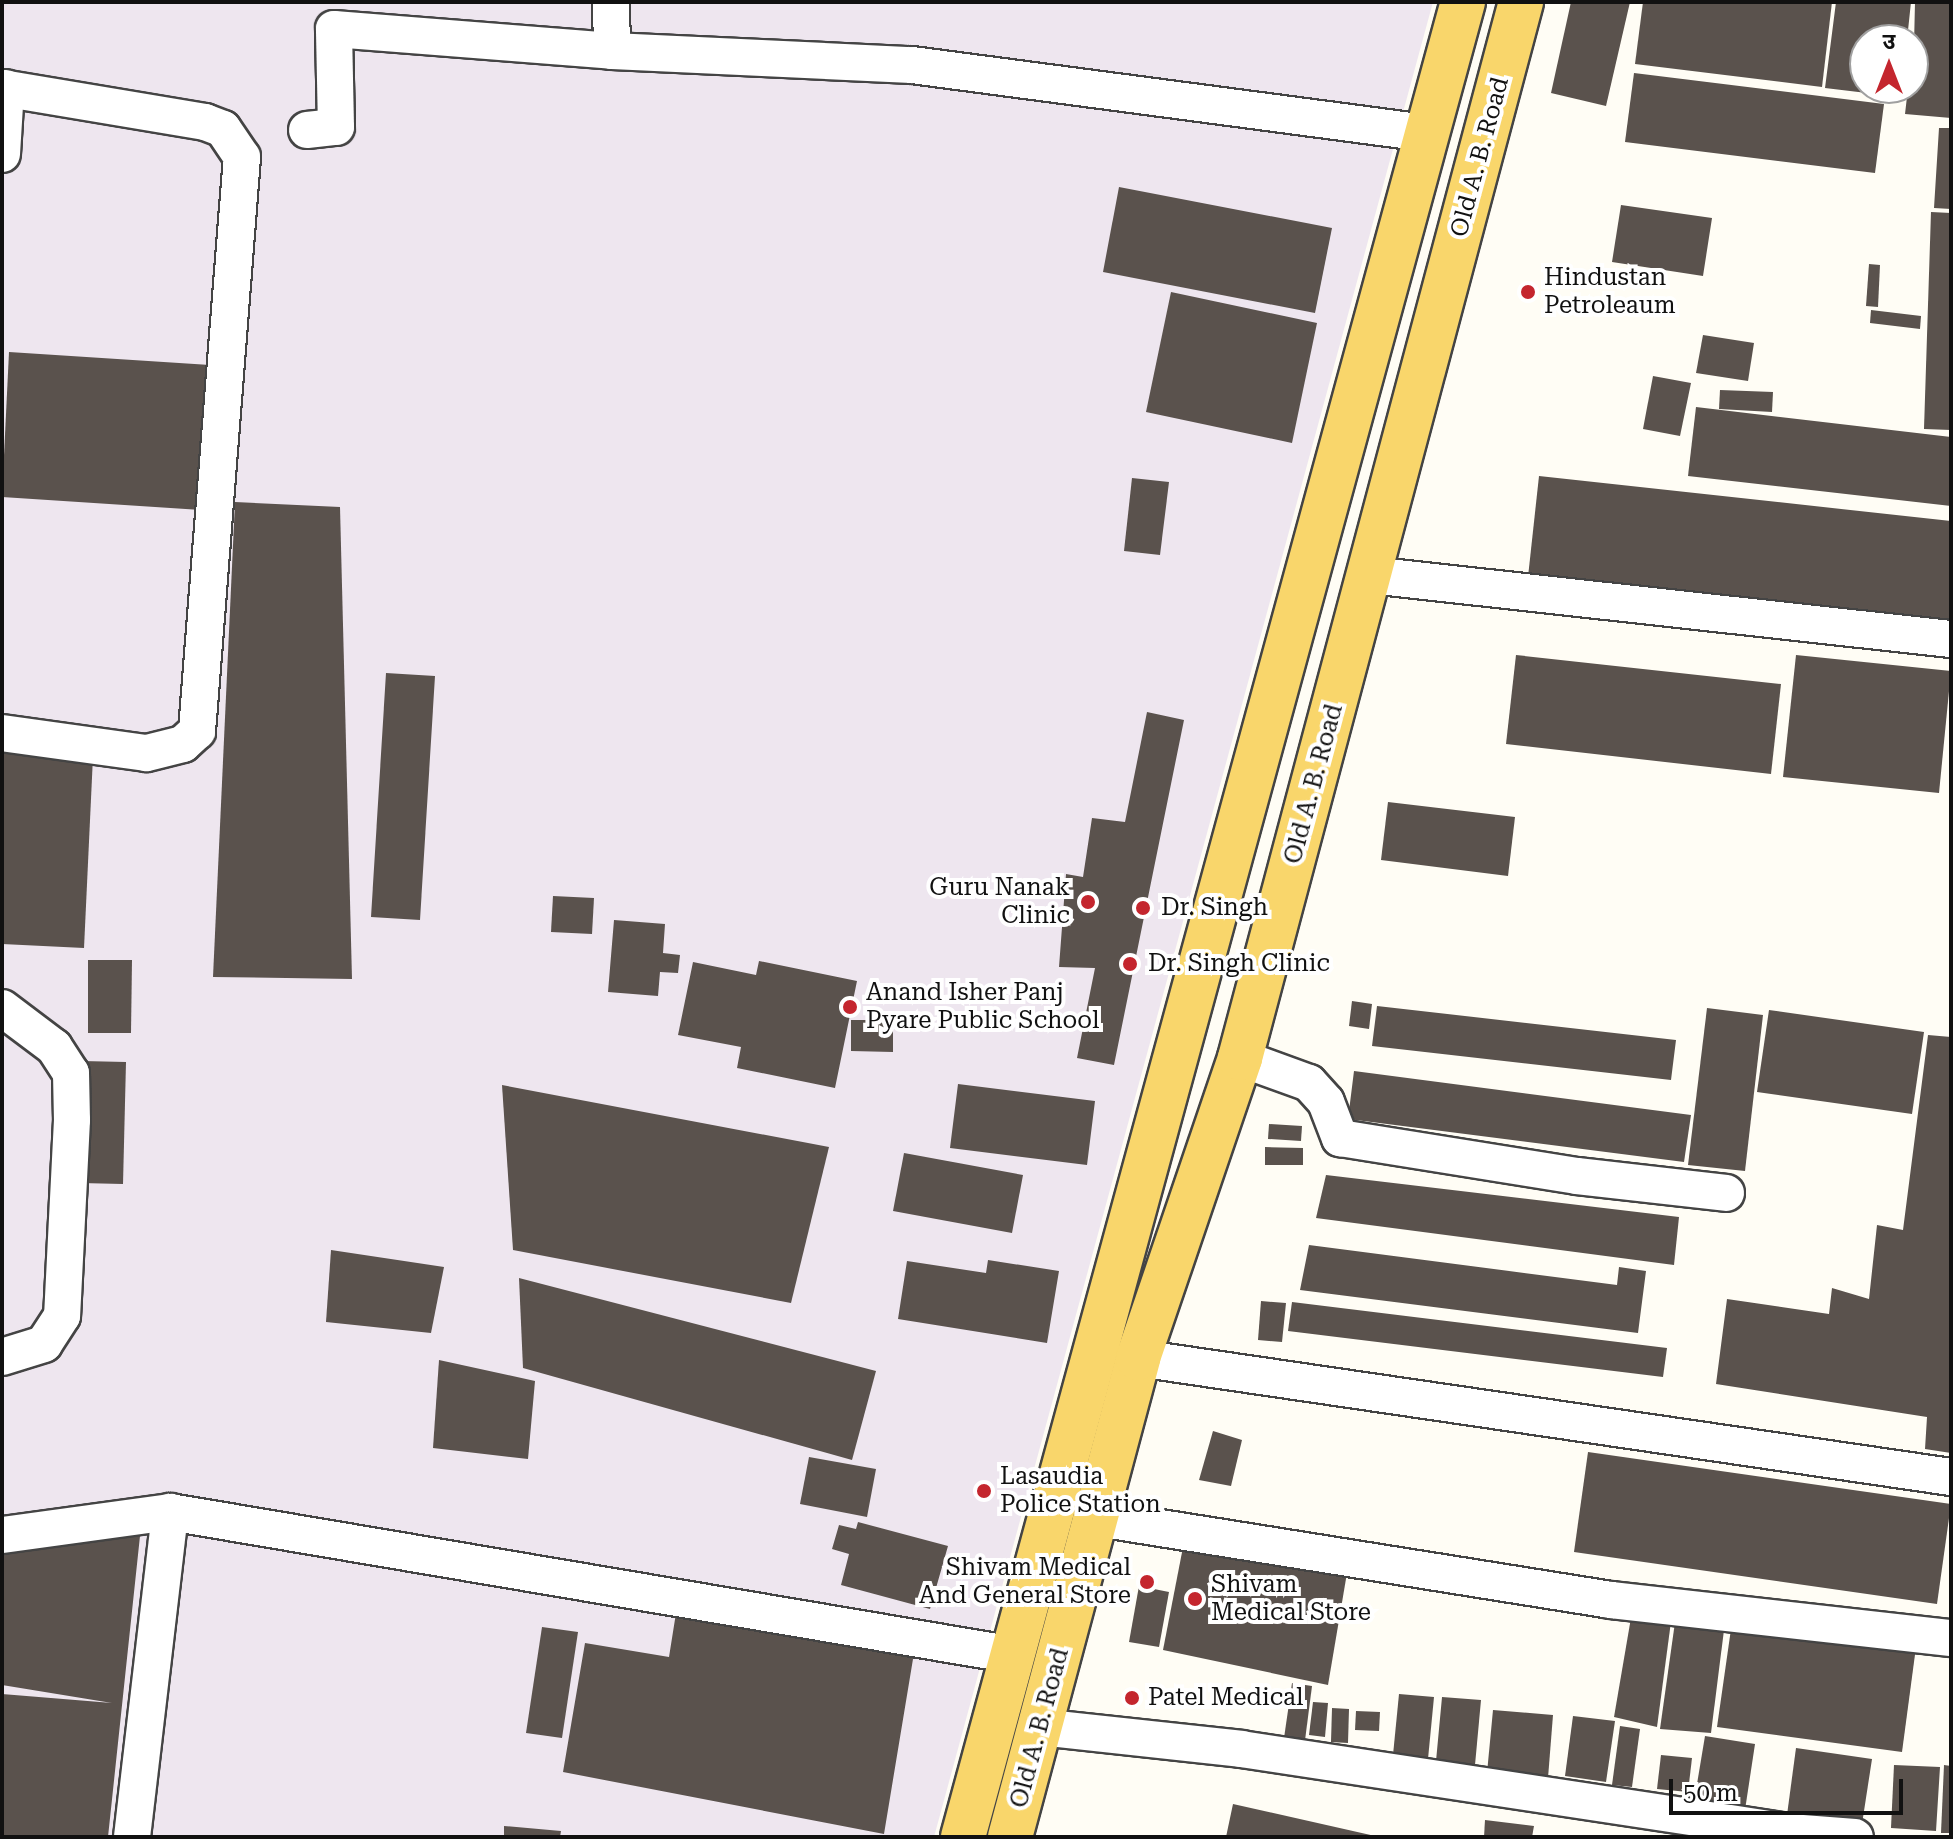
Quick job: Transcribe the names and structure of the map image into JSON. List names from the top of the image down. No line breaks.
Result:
{"streets":{"main road":["Old A. B. Road"]},"places":["Hindustan Petroleaum","Guru Nanak Clinic","Dr. Singh","Dr. Singh Clinic","Anand Isher Panj Pyare Public School","Lasaudia Police Station","Shivam Medical And General Store","Shivam Medical Store","Patel Medical"],"scale_bar":"50 m","north":"top"}
